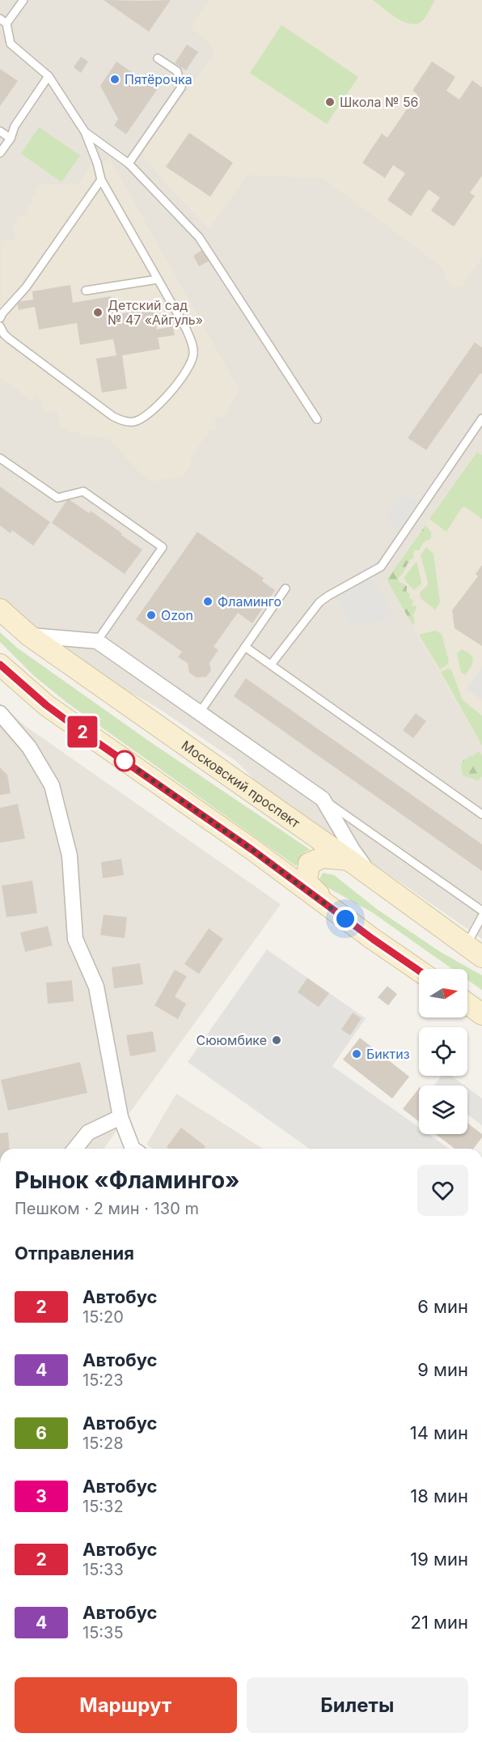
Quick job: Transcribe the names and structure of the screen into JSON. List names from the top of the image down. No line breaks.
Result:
{"streets":{"main road":["Московский проспект"]},"places":["Пятёрочка","Школа № 56","Детский сад № 47 «Айгуль»","Фламинго","Ozon","Сююмбике","Биктиз"],"lines":["bus line 2"],"north":"right","page":{"on_map":"2","heading":[["Рынок «Фламинго»","Пешком · 2 мин · 130 m"],"Отправления"],"list":[{"mark":"2","name":"Автобус","note":"15:20","value":"6 мин"},{"mark":"4","name":"Автобус","note":"15:23","value":"9 мин"},{"mark":"6","name":"Автобус","note":"15:28","value":"14 мин"},{"mark":"3","name":"Автобус","note":"15:32","value":"18 мин"},{"mark":"2","name":"Автобус","note":"15:33","value":"19 мин"},{"mark":"4","name":"Автобус","note":"15:35","value":"21 мин"}],"buttons":["Маршрут","Билеты"]}}
